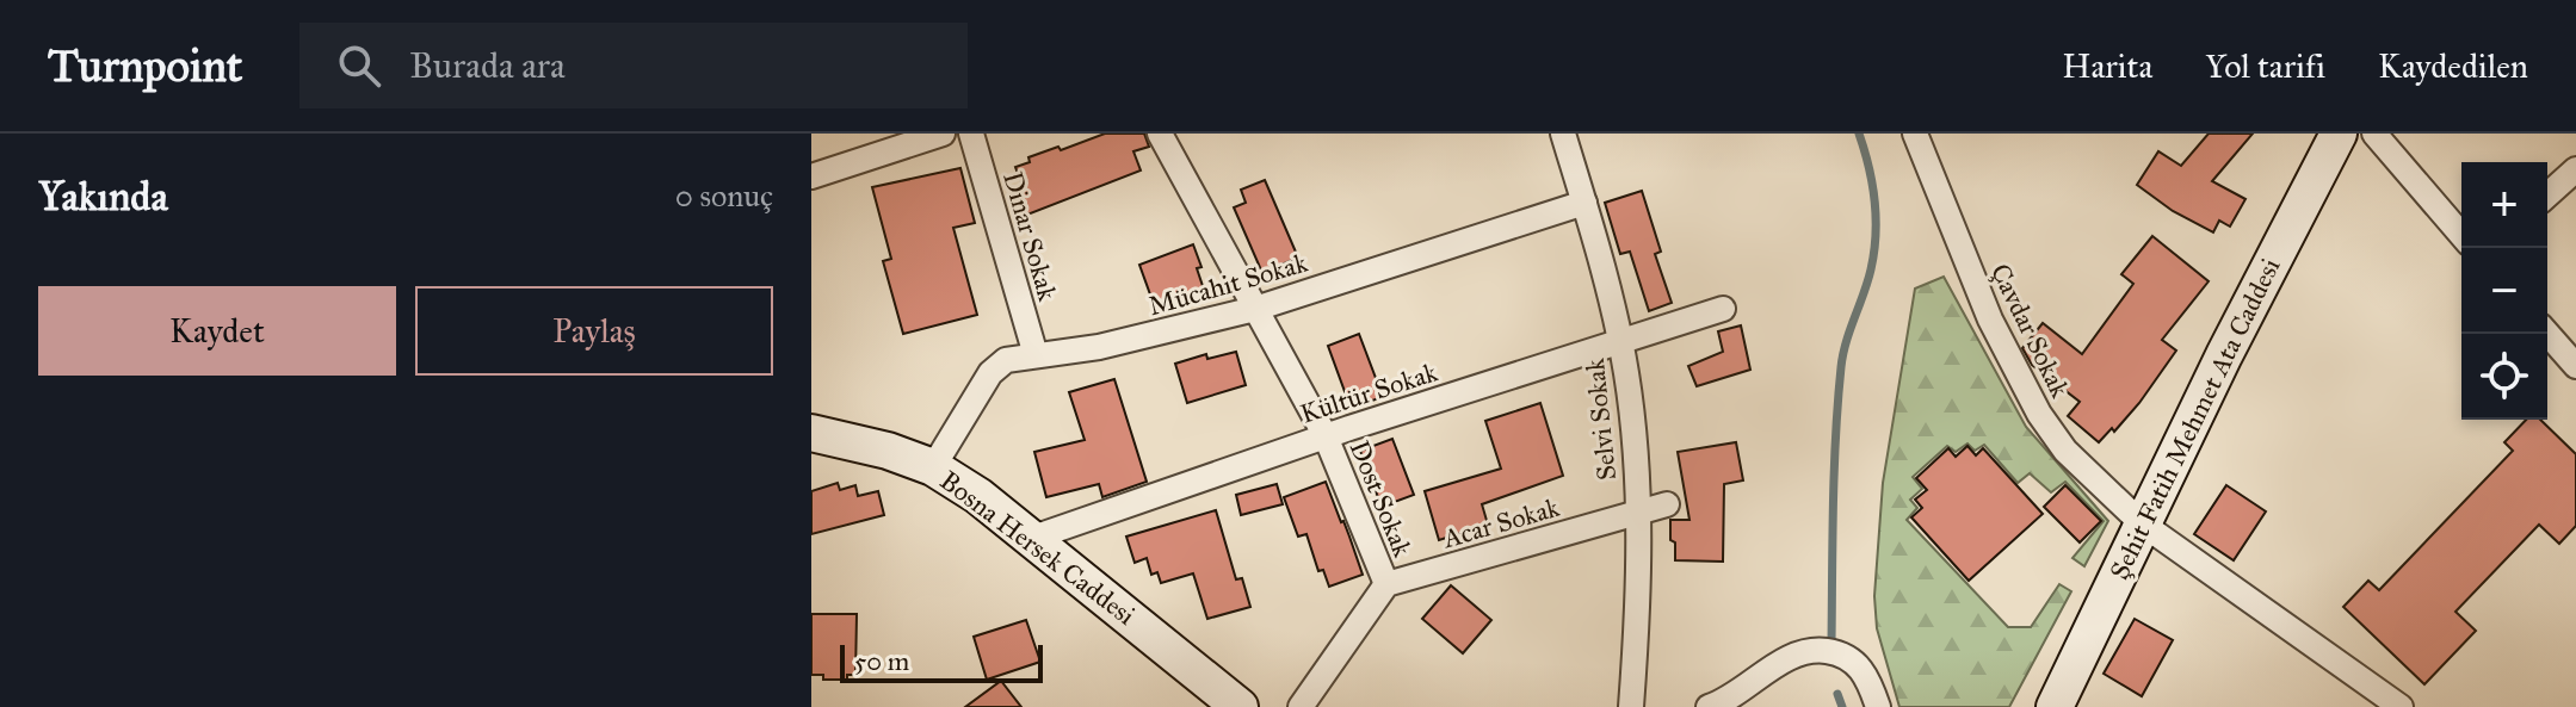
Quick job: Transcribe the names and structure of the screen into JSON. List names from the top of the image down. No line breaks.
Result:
{"streets":{"main road":["Şehit Fatih Mehmet Ata Caddesi","Bosna Hersek Caddesi"],"street":["Dinar Sokak","Mücahit Sokak","Çavdar Sokak","Kültür Sokak","Selvi Sokak","Dost Sokak","Acar Sokak"]},"crossings":[["Dinar Sokak","Mücahit Sokak"],["Mücahit Sokak","Selvi Sokak"],["Mücahit Sokak","Dost Sokak"],["Mücahit Sokak","Bosna Hersek Caddesi"],["Çavdar Sokak","Şehit Fatih Mehmet Ata Caddesi"],["Kültür Sokak","Selvi Sokak"],["Kültür Sokak","Dost Sokak"],["Kültür Sokak","Bosna Hersek Caddesi"],["Selvi Sokak","Acar Sokak"],["Dost Sokak","Acar Sokak"]],"scale_bar":"50 m","page":{"header":"Turnpoint","search":"Burada ara","nav":["Harita","Yol tarifi","Kaydedilen"],"heading":["Yakında","0 sonuç"],"map_buttons":["+","−"],"buttons":["Kaydet","Paylaş"],"scale":"50 m"}}
